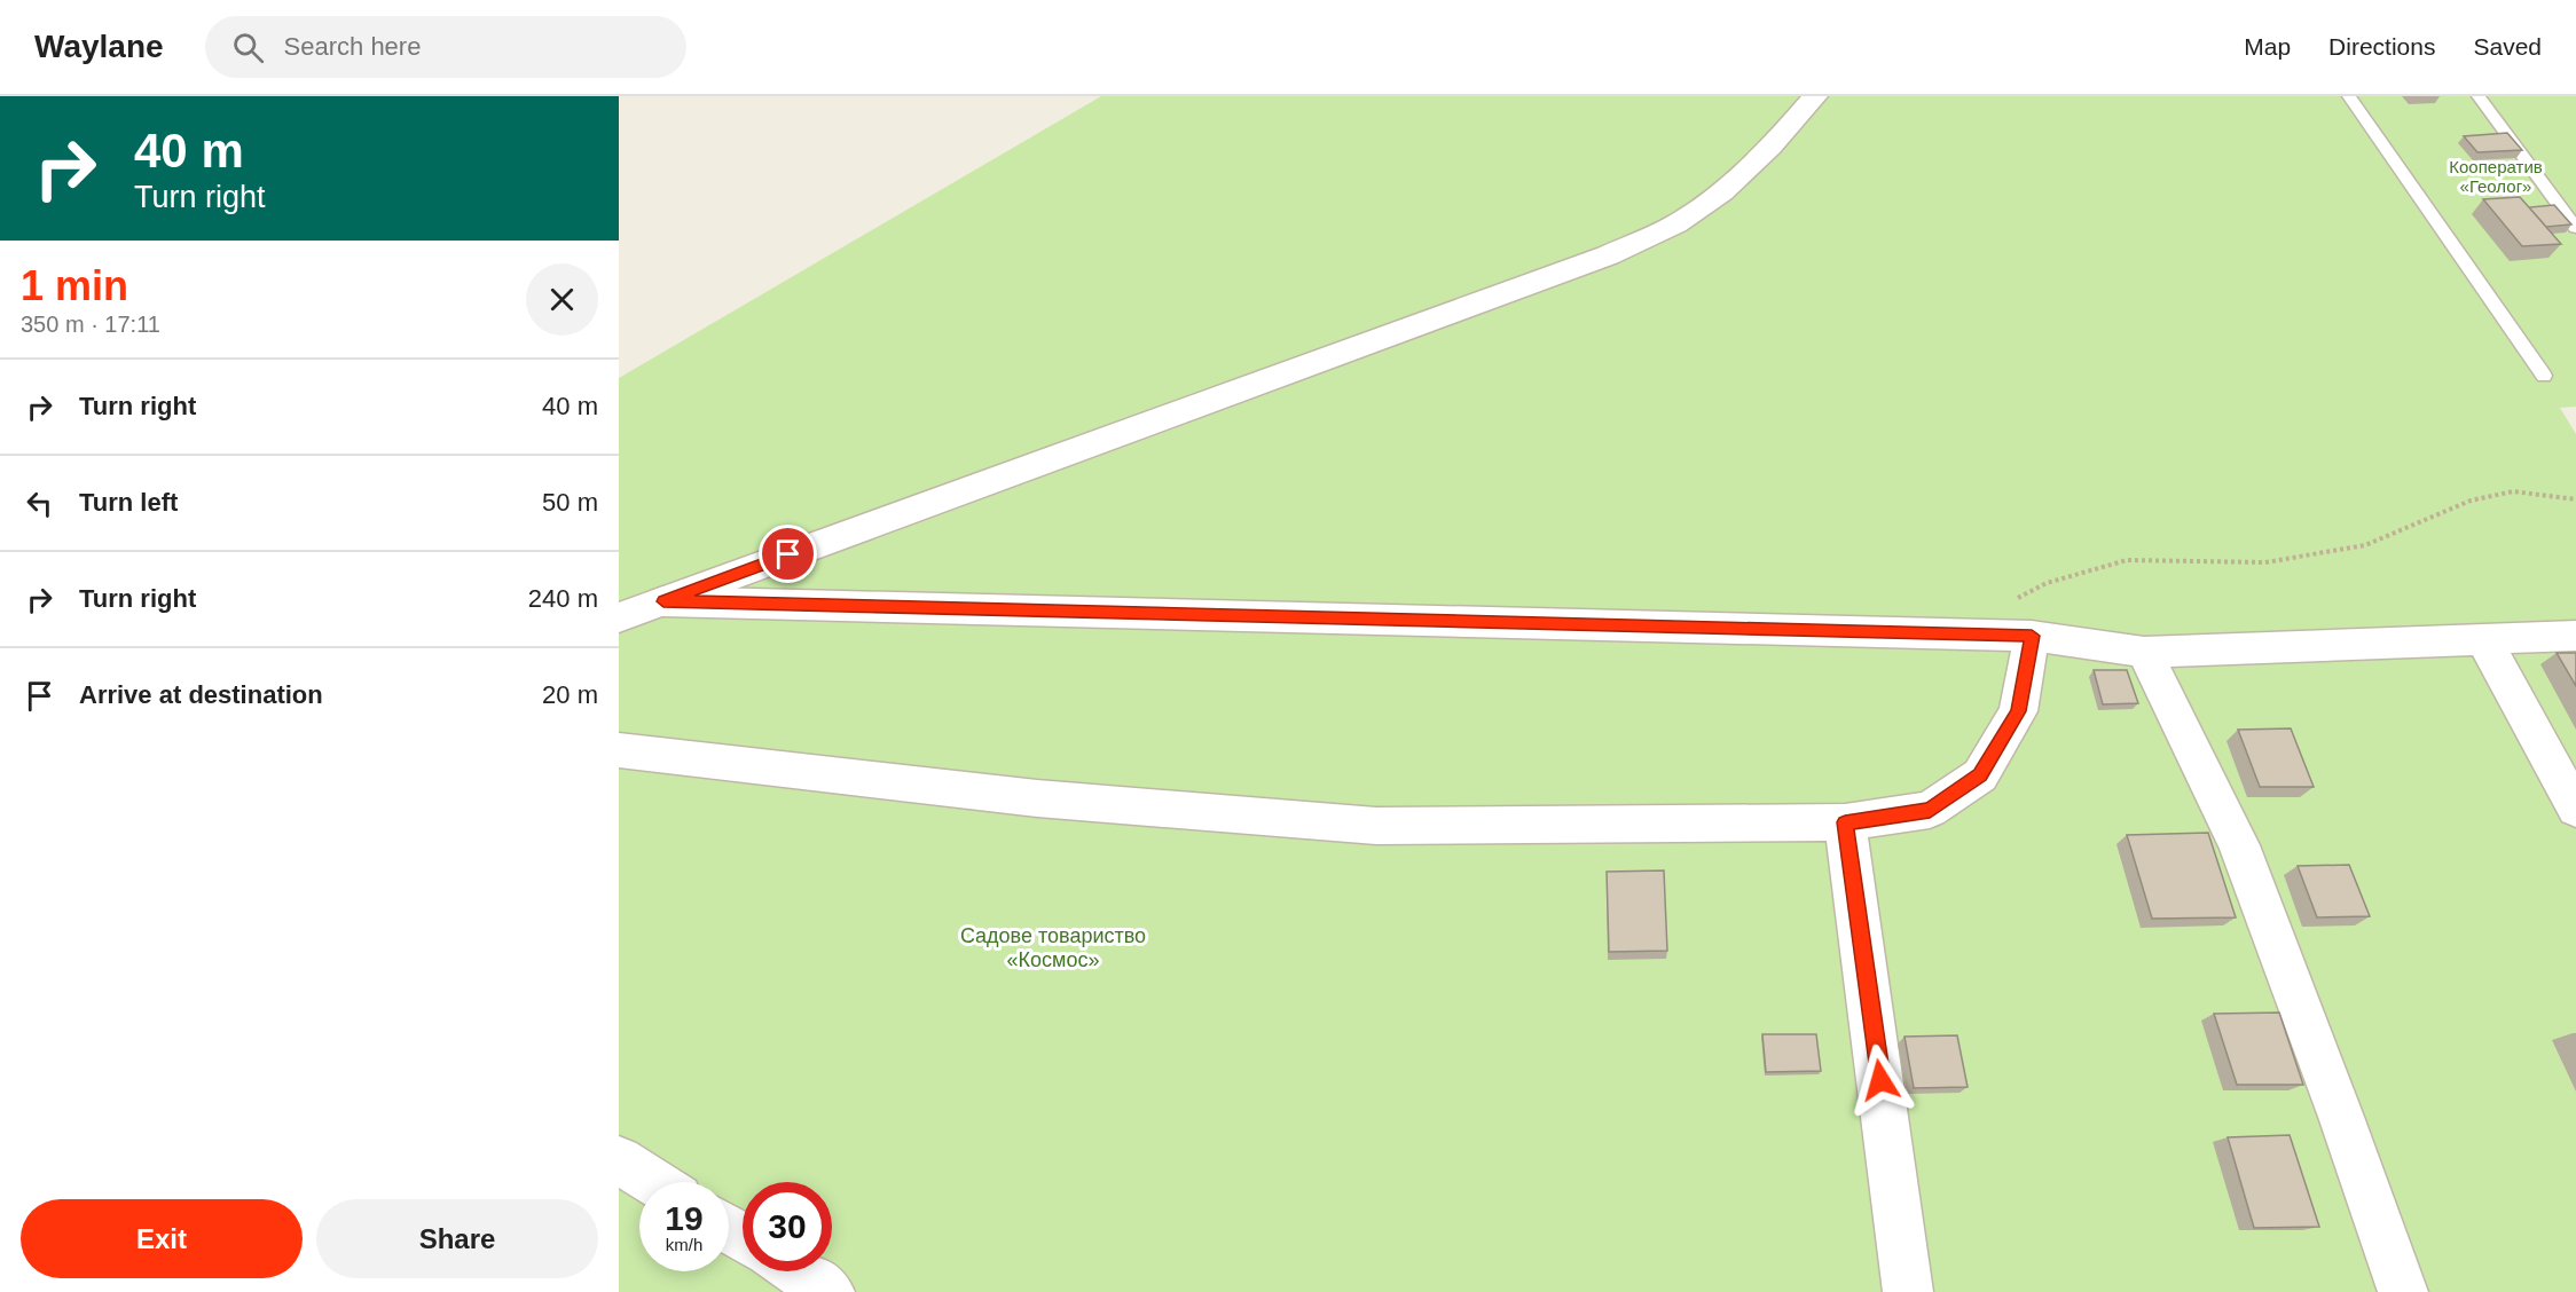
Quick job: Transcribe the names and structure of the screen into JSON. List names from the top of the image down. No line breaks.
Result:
{"parks":["Кооператив «Геолог»","Садове товариство «Космос»"],"page":{"header":"Waylane","search":"Search here","nav":["Map","Directions","Saved"],"turn":["40 m","Turn right"],"heading":["1 min","350 m · 17:11"],"list":[{"name":"Turn right","value":"40 m"},{"name":"Turn left","value":"50 m"},{"name":"Turn right","value":"240 m"},{"name":"Arrive at destination","value":"20 m"}],"speed":"19 km/h","limit":"30","buttons":["Exit","Share"]}}
